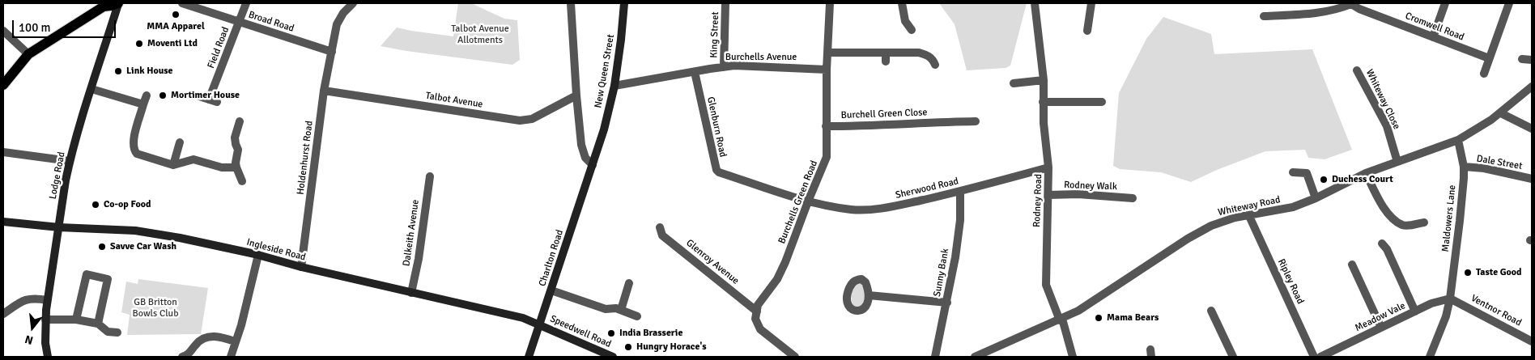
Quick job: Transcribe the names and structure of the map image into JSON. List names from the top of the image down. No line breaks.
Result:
{"streets":{"street":["Broad Road","Cromwell Road","King Street","Field Road","Burchells Avenue","New Queen Street","Whiteway Close","Talbot Avenue","Burchell Green Close","Glenburn Road","Holdenhurst Road","Dale Street","Lodge Road","Rodney Walk","Sherwood Road","Rodney Road","Burchells Green Road","Whiteway Road","Maldowers Lane","Dalkeith Avenue","Ingleside Road","Charlton Road","Glenroy Avenue","Sunny Bank","Ripley Road","Ventnor Road","Meadow Vale","Speedwell Road"]},"crossings":[["Broad Road","Field Road"],["Broad Road","Holdenhurst Road"],["King Street","Burchells Avenue"],["Burchells Avenue","Glenburn Road"],["Burchells Avenue","Burchells Green Road"],["New Queen Street","Charlton Road"],["Whiteway Close","Whiteway Road"],["Talbot Avenue","Holdenhurst Road"],["Burchell Green Close","Burchells Green Road"],["Glenburn Road","Sherwood Road"],["Glenburn Road","Burchells Green Road"],["Holdenhurst Road","Ingleside Road"],["Dale Street","Maldowers Lane"],["Lodge Road","Ingleside Road"],["Rodney Walk","Rodney Road"],["Sherwood Road","Rodney Road"],["Sherwood Road","Burchells Green Road"],["Sherwood Road","Sunny Bank"],["Rodney Road","Whiteway Road"],["Burchells Green Road","Glenroy Avenue"],["Whiteway Road","Maldowers Lane"],["Whiteway Road","Ripley Road"],["Maldowers Lane","Ventnor Road"],["Maldowers Lane","Meadow Vale"],["Dalkeith Avenue","Ingleside Road"],["Ingleside Road","Charlton Road"],["Ingleside Road","Speedwell Road"],["Charlton Road","Speedwell Road"],["Ventnor Road","Meadow Vale"]],"parks":["Talbot Avenue Allotments","GB Britton Bowls Club"],"places":["MMA Apparel","Moventi Ltd","Link House","Mortimer House","Duchess Court","Co-op Food","Savve Car Wash","Taste Good","Mama Bears","India Brasserie","Hungry Horace's"],"scale_bar":"100 m","north":"bottom"}
